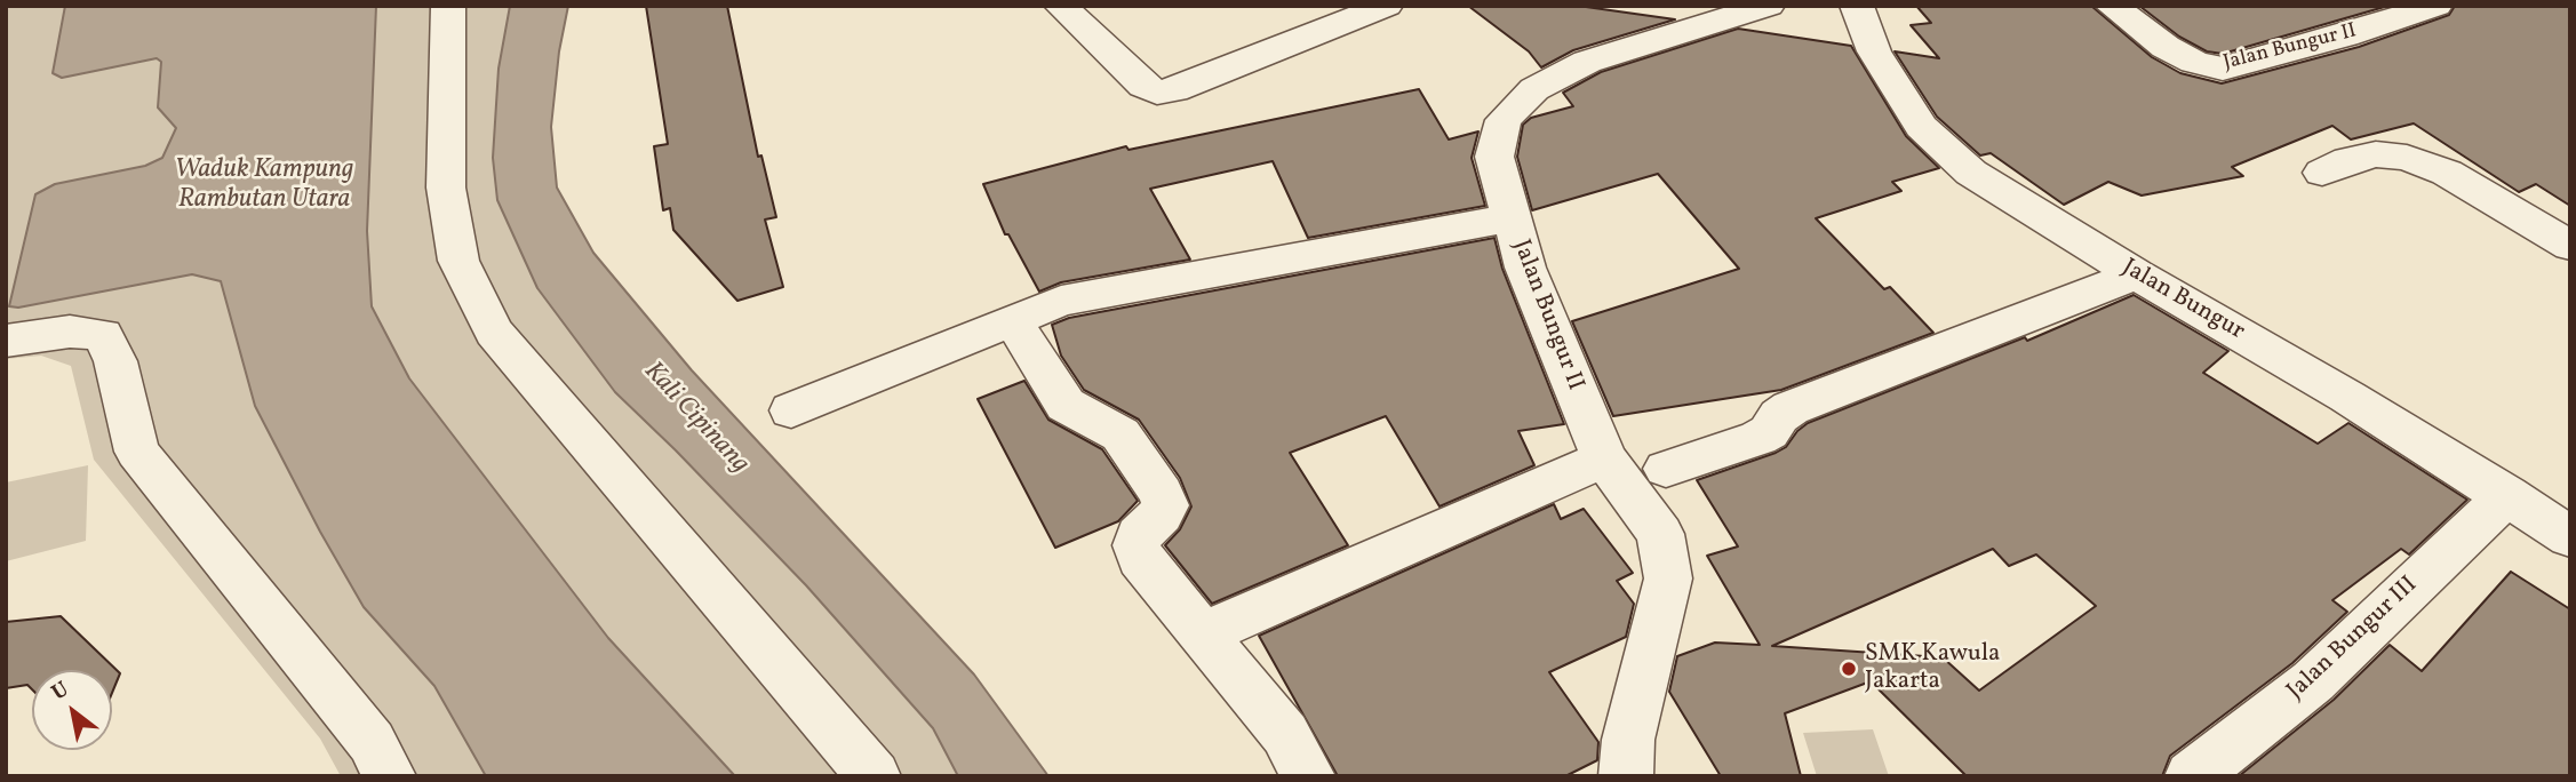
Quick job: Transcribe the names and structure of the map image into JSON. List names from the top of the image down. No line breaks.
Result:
{"streets":{"street":["Jalan Bungur II","Jalan Bungur","Jalan Bungur III"]},"crossings":[["Jalan Bungur","Jalan Bungur III"]],"water":["Waduk Kampung Rambutan Utara","Kali Cipinang"],"places":["SMK Kawula Jakarta"],"north":"top left"}
